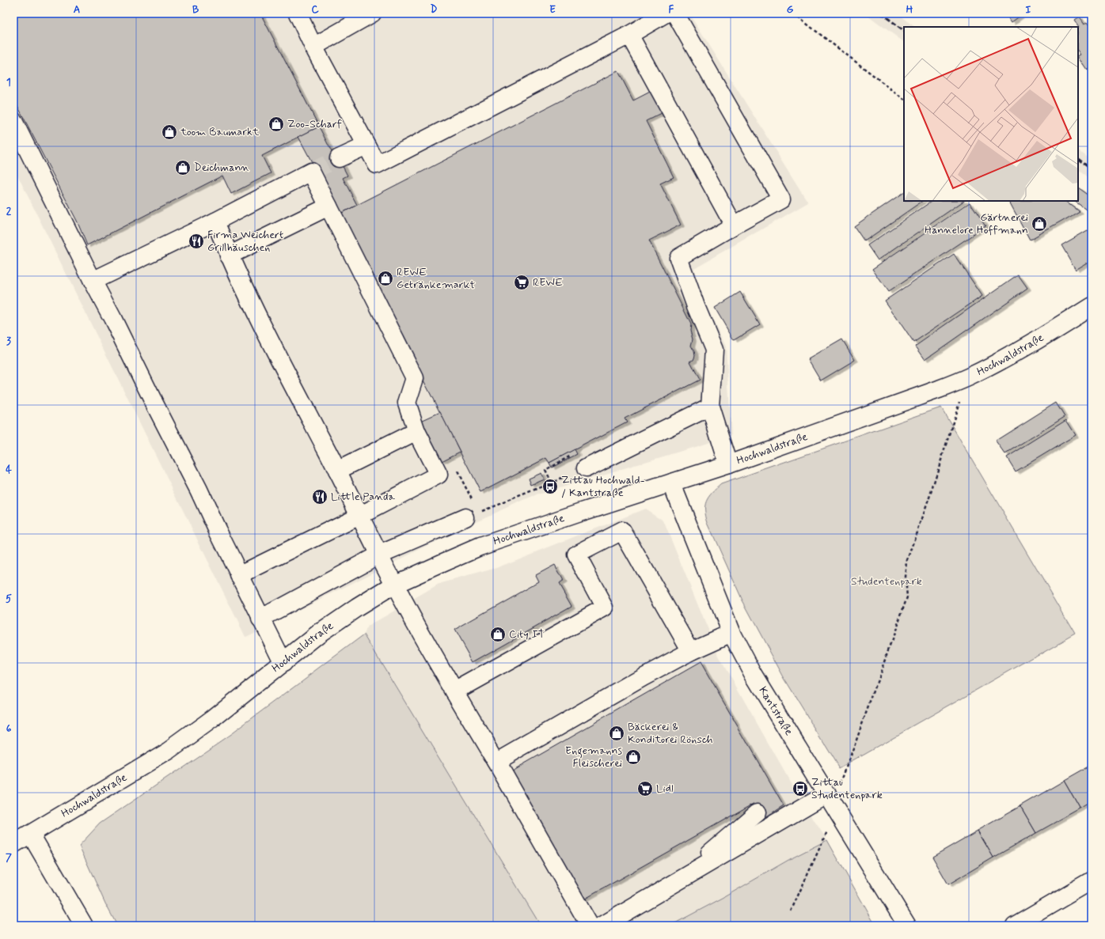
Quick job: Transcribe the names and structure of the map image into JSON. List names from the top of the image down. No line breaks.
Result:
{"streets":{"street":["Hochwaldstraße","Kantstraße"]},"crossings":[["Hochwaldstraße","Kantstraße"]],"parks":["Studentenpark"],"places":{"shop":["Zoo-Scharf","toom Baumarkt","Deichmann","Gärtnerei Hannelore Hoffmann","REWE Getränkemarkt","City IT","Bäckerei & Konditorei Rönsch","Engemanns Fleischerei"],"restaurant":["Firma Weichert Grillhäuschen","Little Panda"],"supermarket":["REWE","Lidl"],"bus stop":["Zittau Hochwald- / Kantstraße","Zittau Studentenpark"]},"grid":{"columns":["A","B","C","D","E","F","G","H","I"],"rows":["1","2","3","4","5","6","7"]}}
